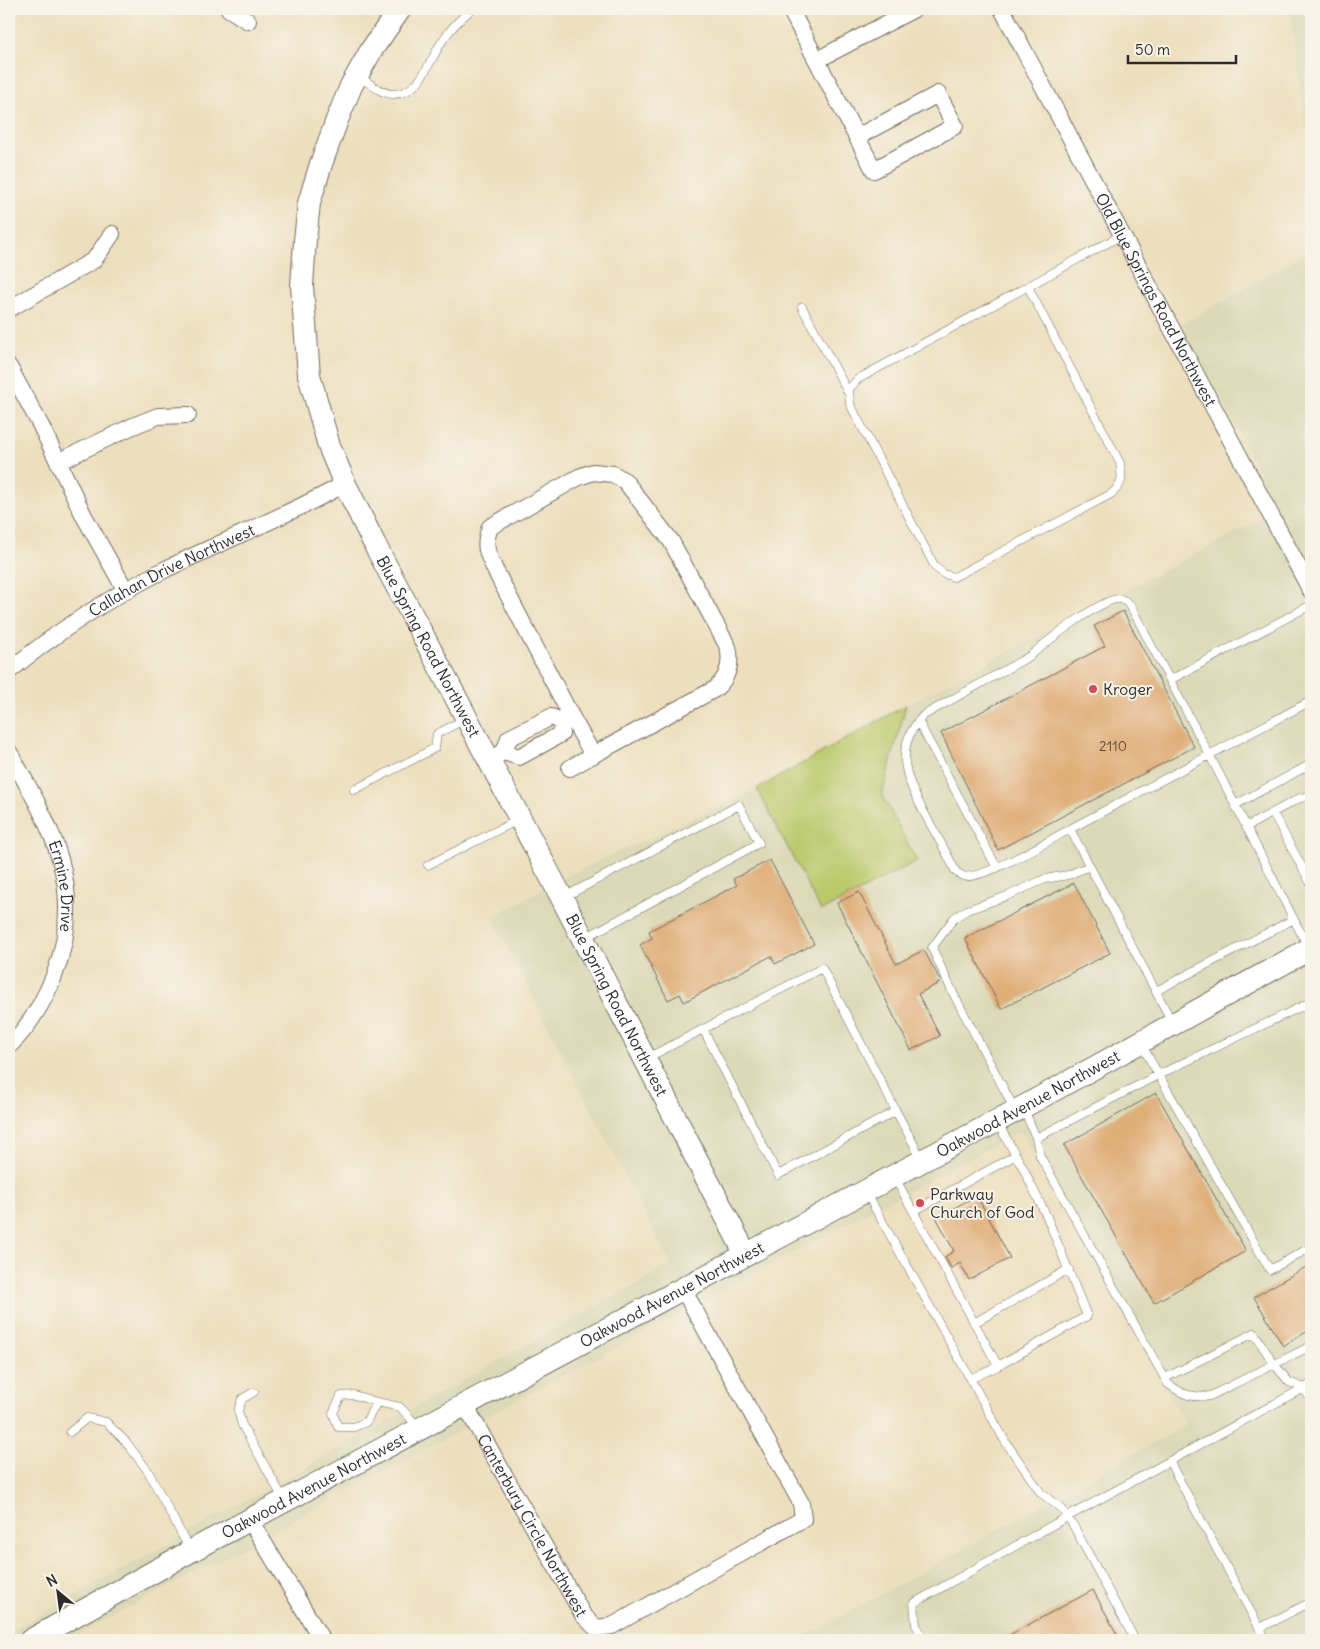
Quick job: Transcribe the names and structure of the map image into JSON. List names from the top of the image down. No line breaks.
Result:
{"streets":{"street":["Old Blue Springs Road Northwest","Callahan Drive Northwest","Blue Spring Road Northwest","Ermine Drive","Oakwood Avenue Northwest","Canterbury Circle Northwest"]},"crossings":[["Callahan Drive Northwest","Blue Spring Road Northwest"],["Blue Spring Road Northwest","Oakwood Avenue Northwest"],["Oakwood Avenue Northwest","Canterbury Circle Northwest"]],"places":["Kroger","Parkway Church of God"],"house_numbers":["2110"],"scale_bar":"50 m","north":"top left"}
